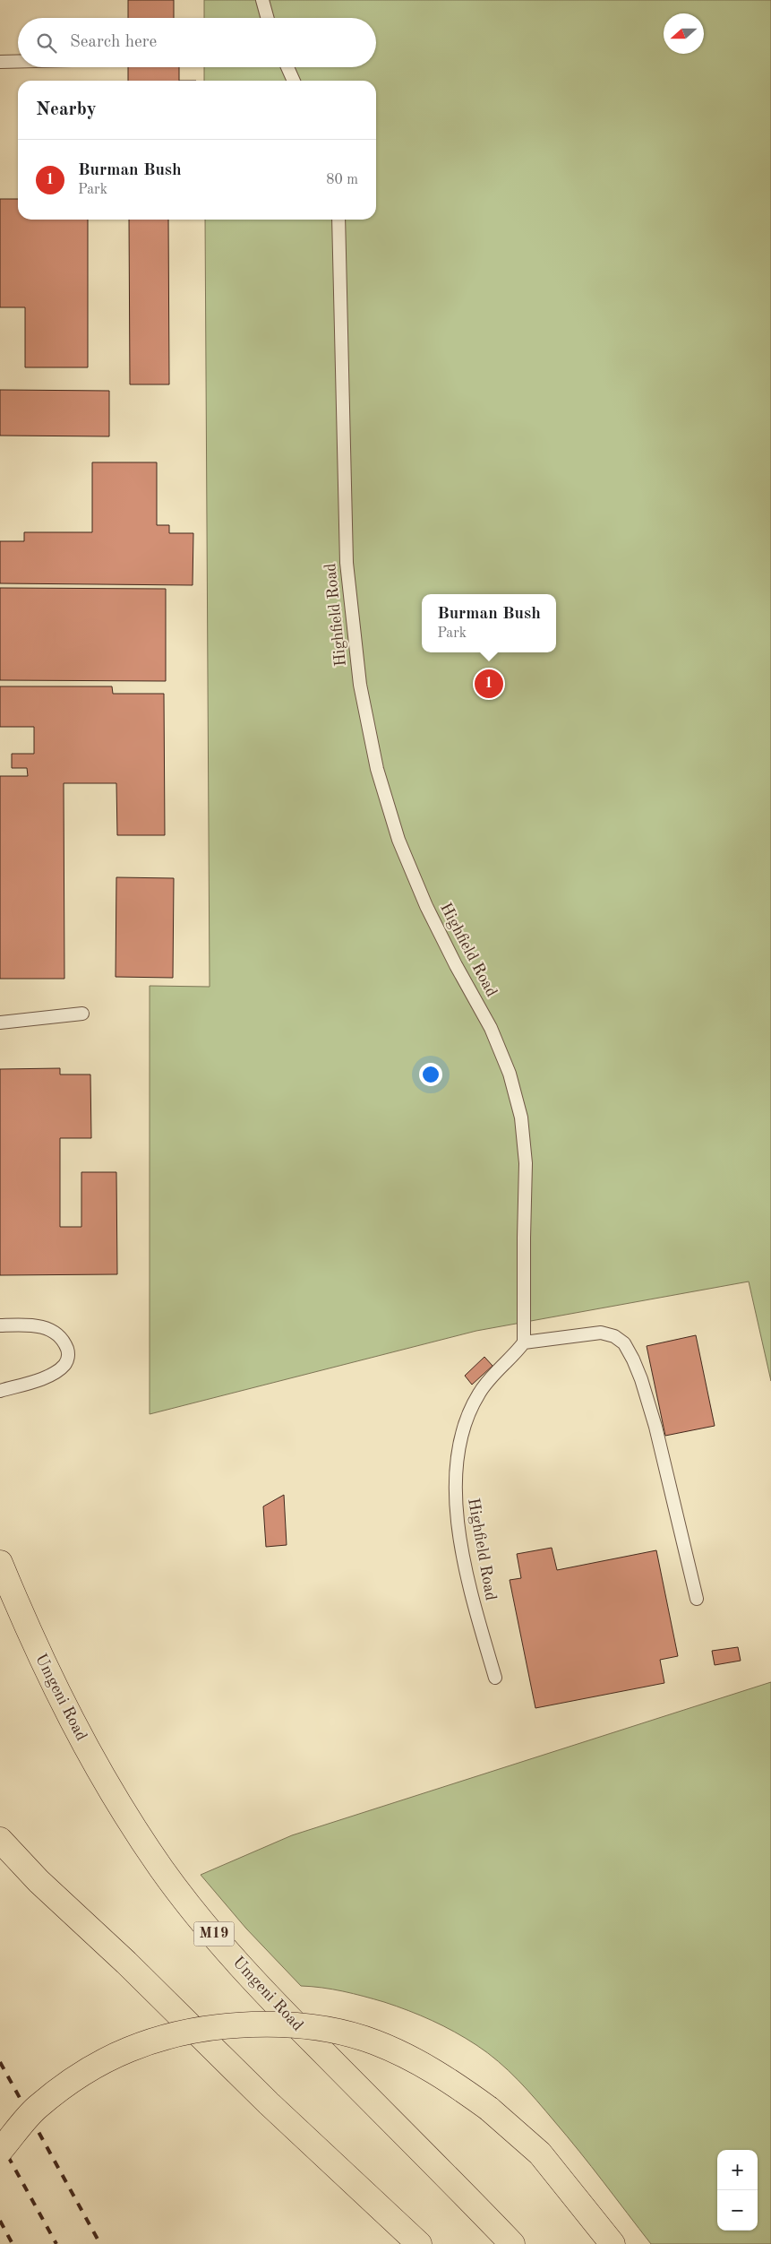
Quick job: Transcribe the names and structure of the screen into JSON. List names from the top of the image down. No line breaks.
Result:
{"streets":{"main road":["Umgeni Road","M19"],"lane":["Highfield Road"]},"north":"left","page":{"search":"Search here","heading":"Nearby","list":[{"mark":"1","name":"Burman Bush","note":"Park","value":"80 m"}],"popup":["Burman Bush","Park"],"pins":"1","map_buttons":["+","−"]}}
